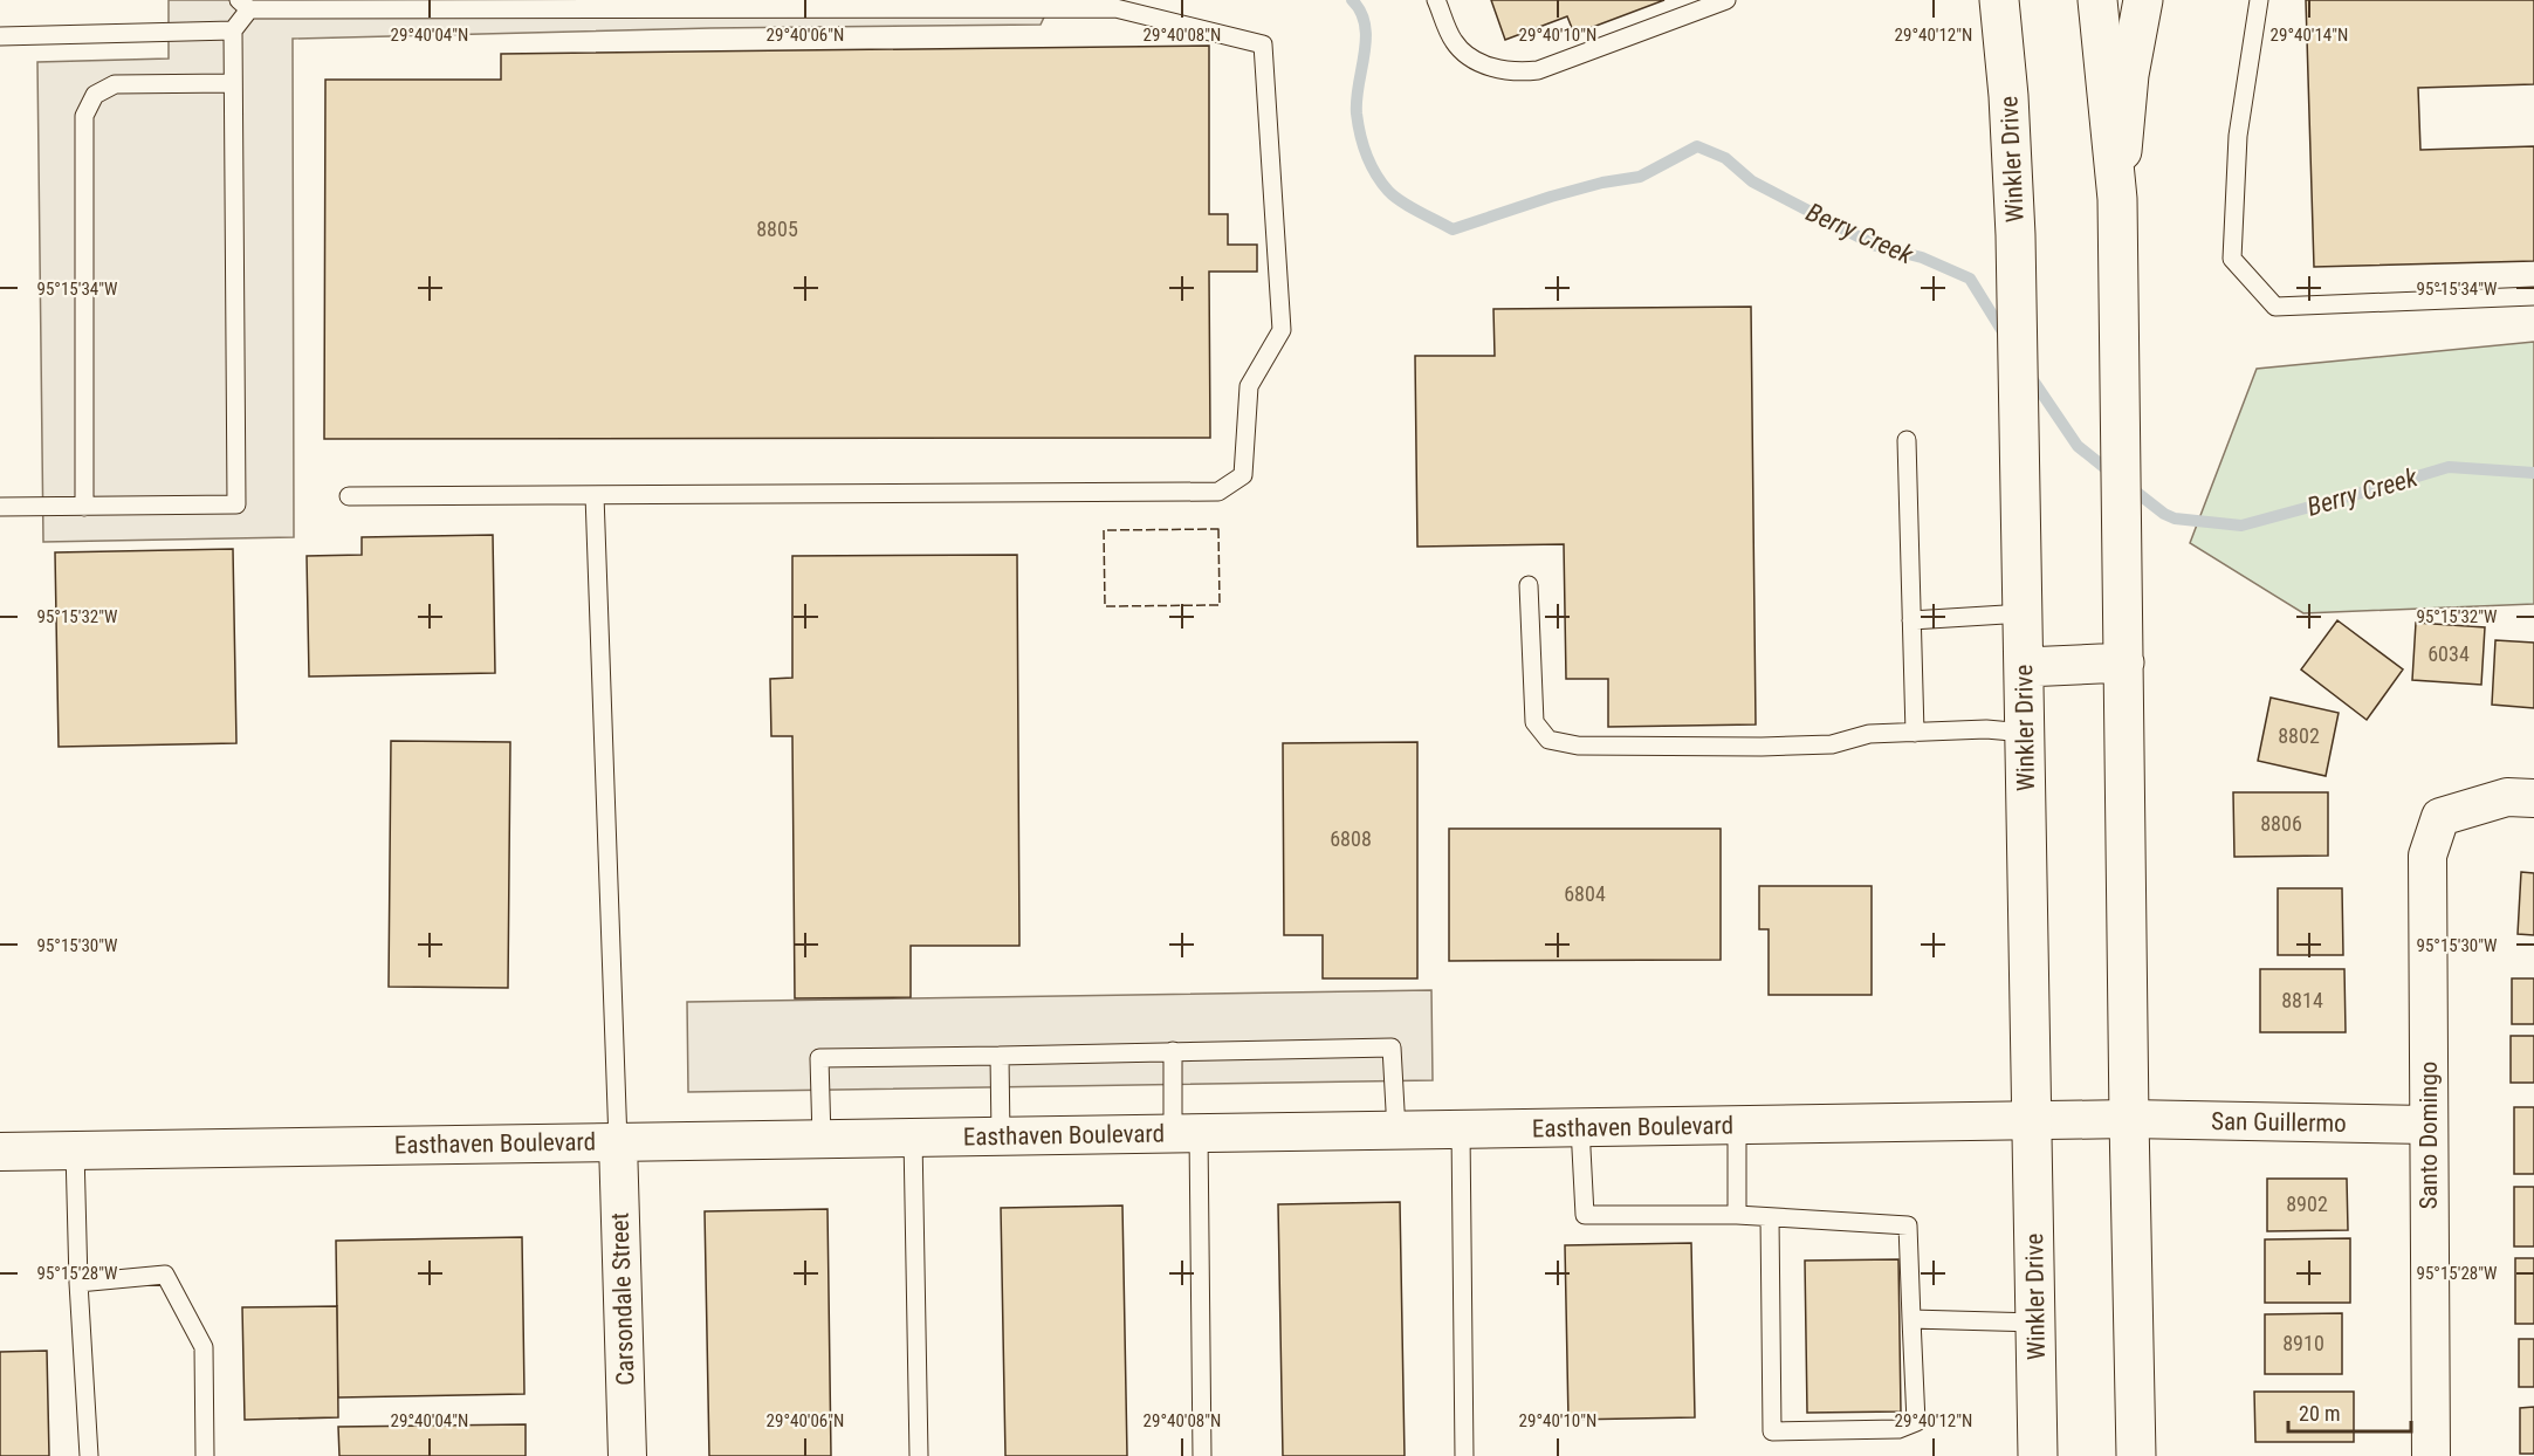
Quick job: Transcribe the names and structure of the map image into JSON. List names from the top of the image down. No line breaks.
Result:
{"streets":{"main road":["Winkler Drive"],"street":["San Guillermo","Easthaven Boulevard","Santo Domingo","Carsondale Street"]},"crossings":[["Winkler Drive","Easthaven Boulevard"],["San Guillermo","Easthaven Boulevard"],["San Guillermo","Santo Domingo"],["Easthaven Boulevard","Carsondale Street"]],"water":["Berry Creek"],"house_numbers":["8805","6034","8802","8806","6808","6804","8814","8902","8910"],"scale_bar":"20 m","coordinates":["29°40'04\"N","29°40'06\"N","29°40'08\"N","29°40'10\"N","29°40'12\"N","29°40'14\"N","95°15'34\"W","95°15'32\"W","95°15'30\"W","95°15'28\"W"]}
